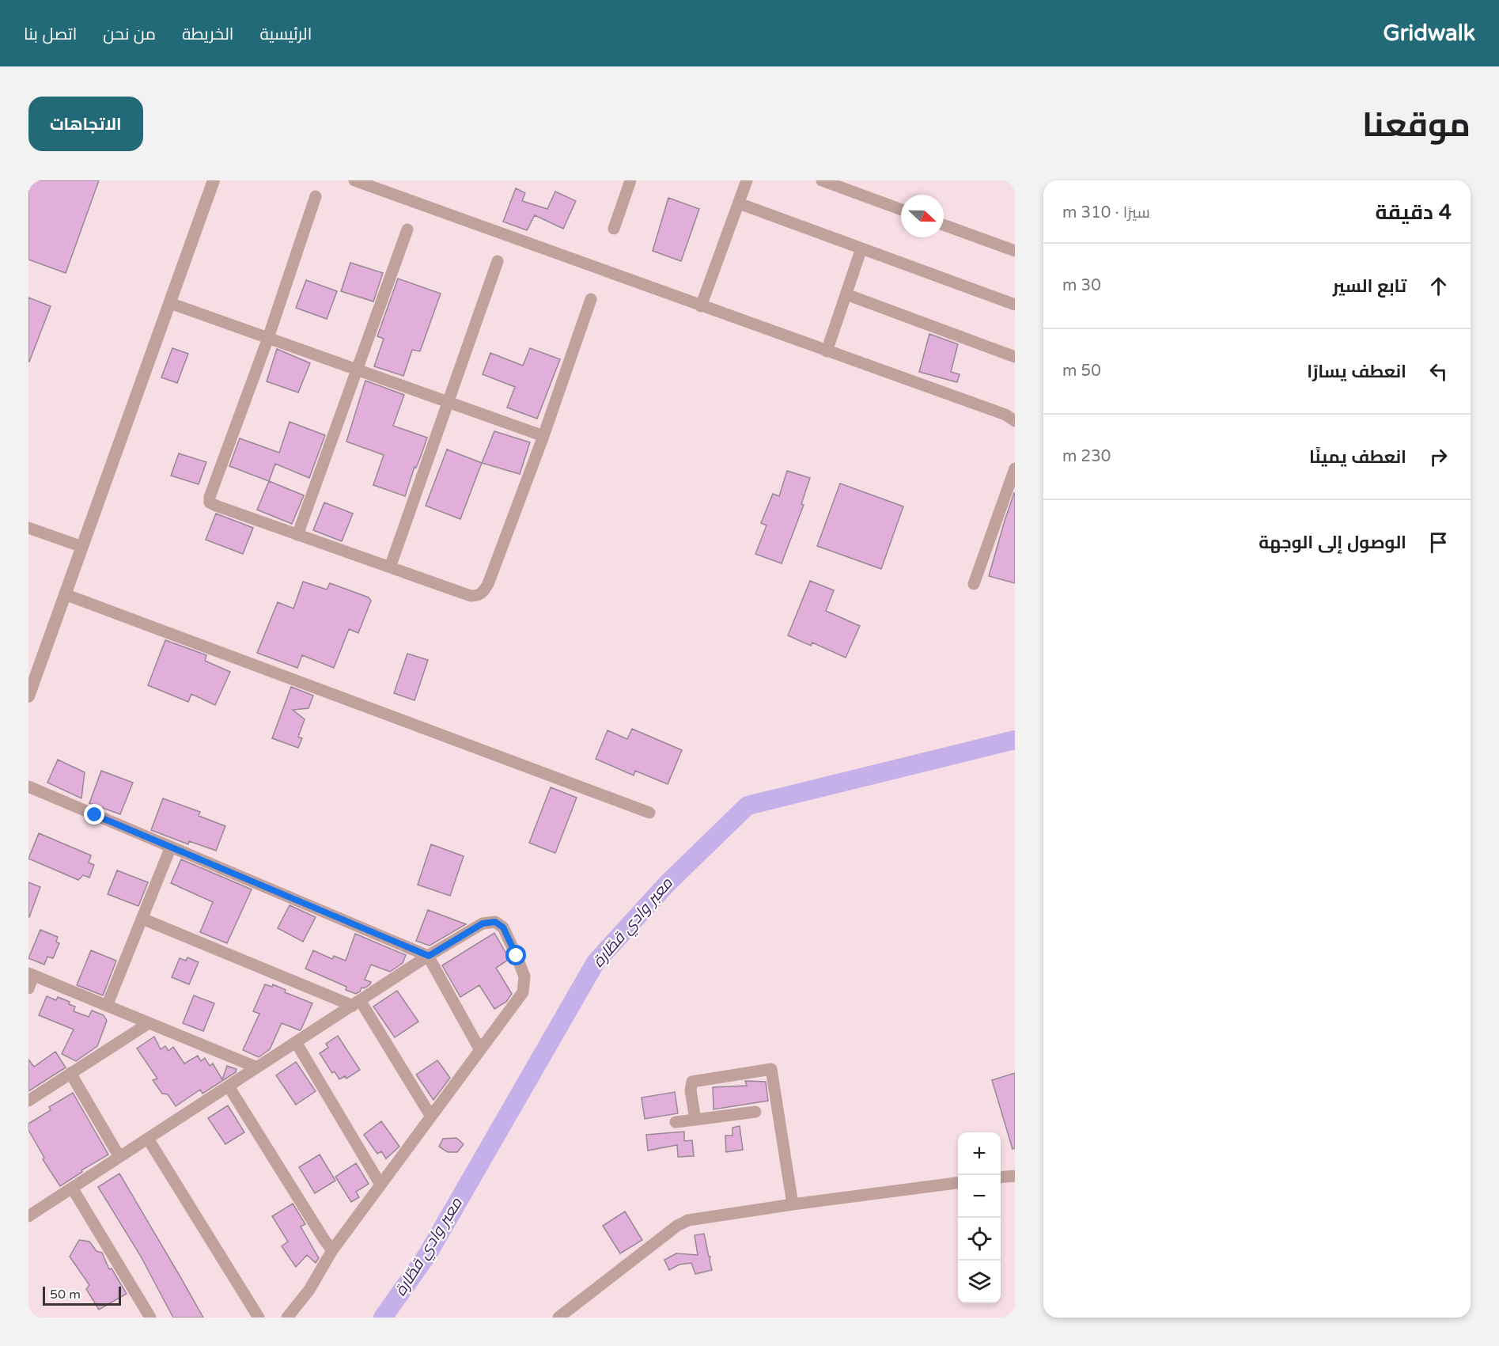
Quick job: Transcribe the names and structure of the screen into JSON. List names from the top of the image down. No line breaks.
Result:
{"water":["معبر وادي قطّارة"],"scale_bar":"50 m","north":"right","page":{"header":"Gridwalk","nav":["الرئيسية","الخريطة","من نحن","اتصل بنا"],"title":"موقعنا","buttons":"الاتجاهات","heading":["4 دقيقة","سيرًا · 310 m"],"list":[["تابع السير","30 m"],["انعطف يسارًا","50 m"],["انعطف يمينًا","230 m"],"الوصول إلى الوجهة"],"map_buttons":["+","−"],"scale":"50 m"}}
